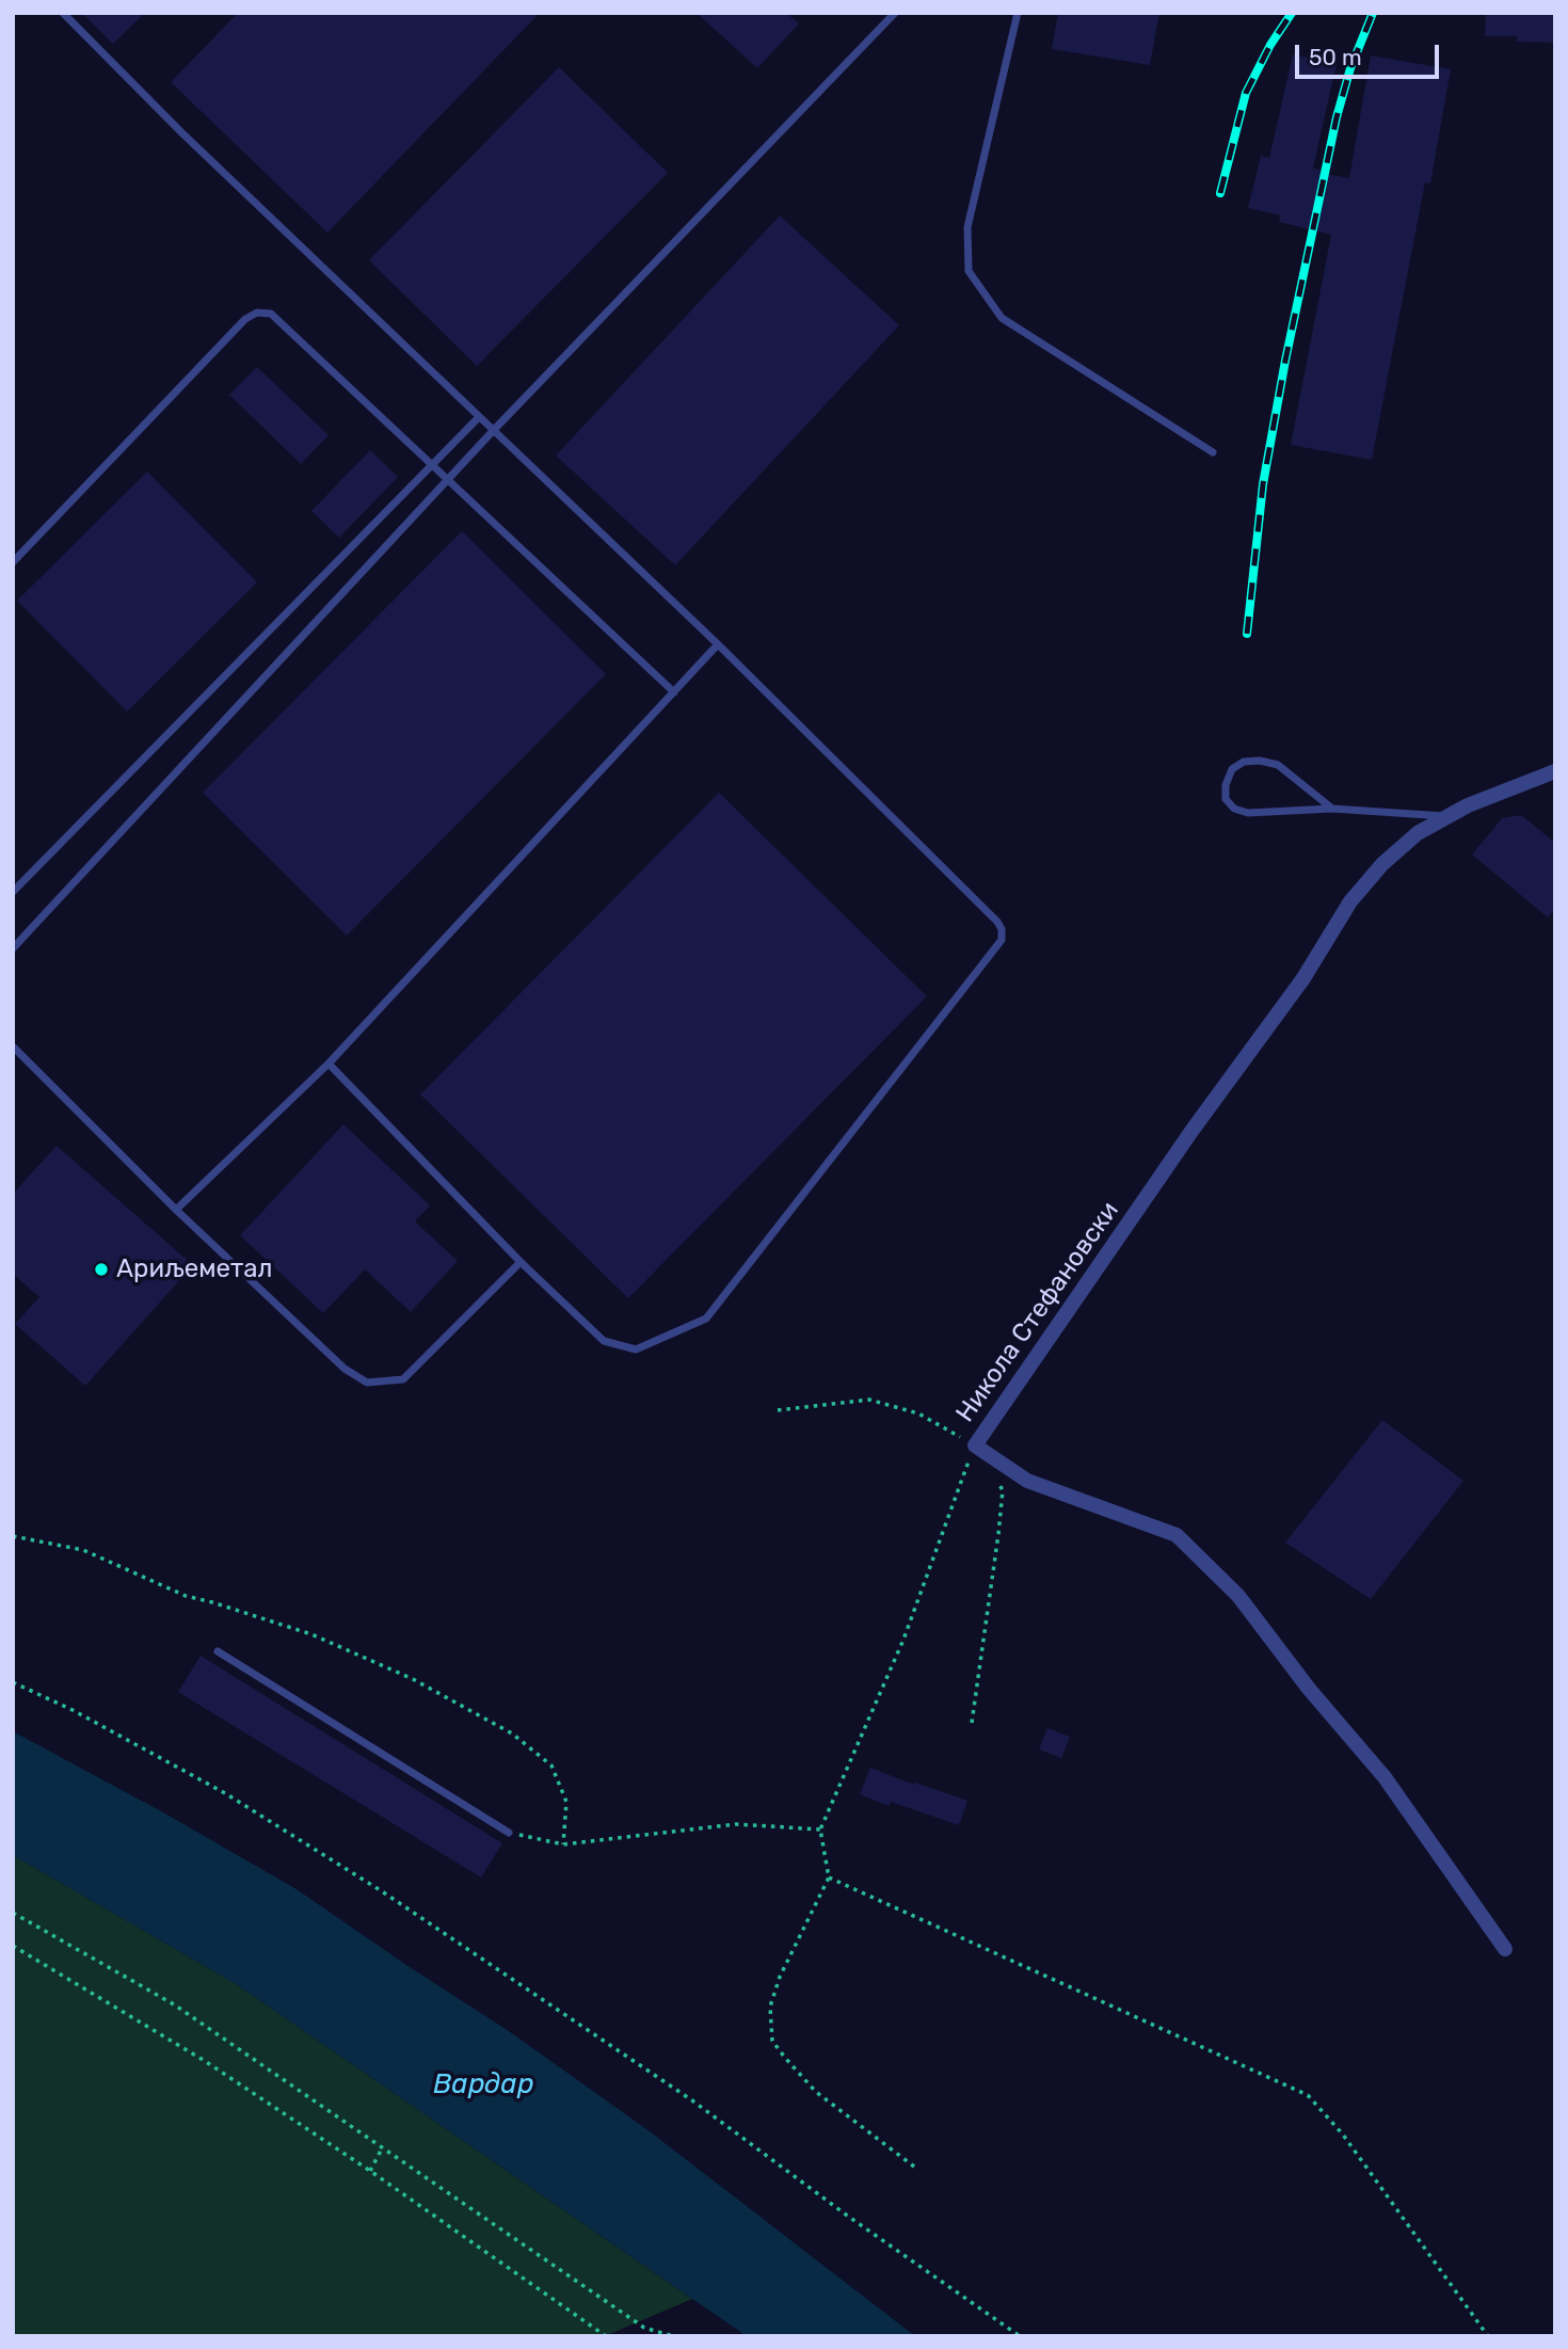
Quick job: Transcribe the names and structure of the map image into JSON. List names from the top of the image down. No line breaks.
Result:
{"streets":{"street":["Никола Стефановски"]},"water":["Вардар"],"places":["Ариљеметал"],"scale_bar":"50 m"}
